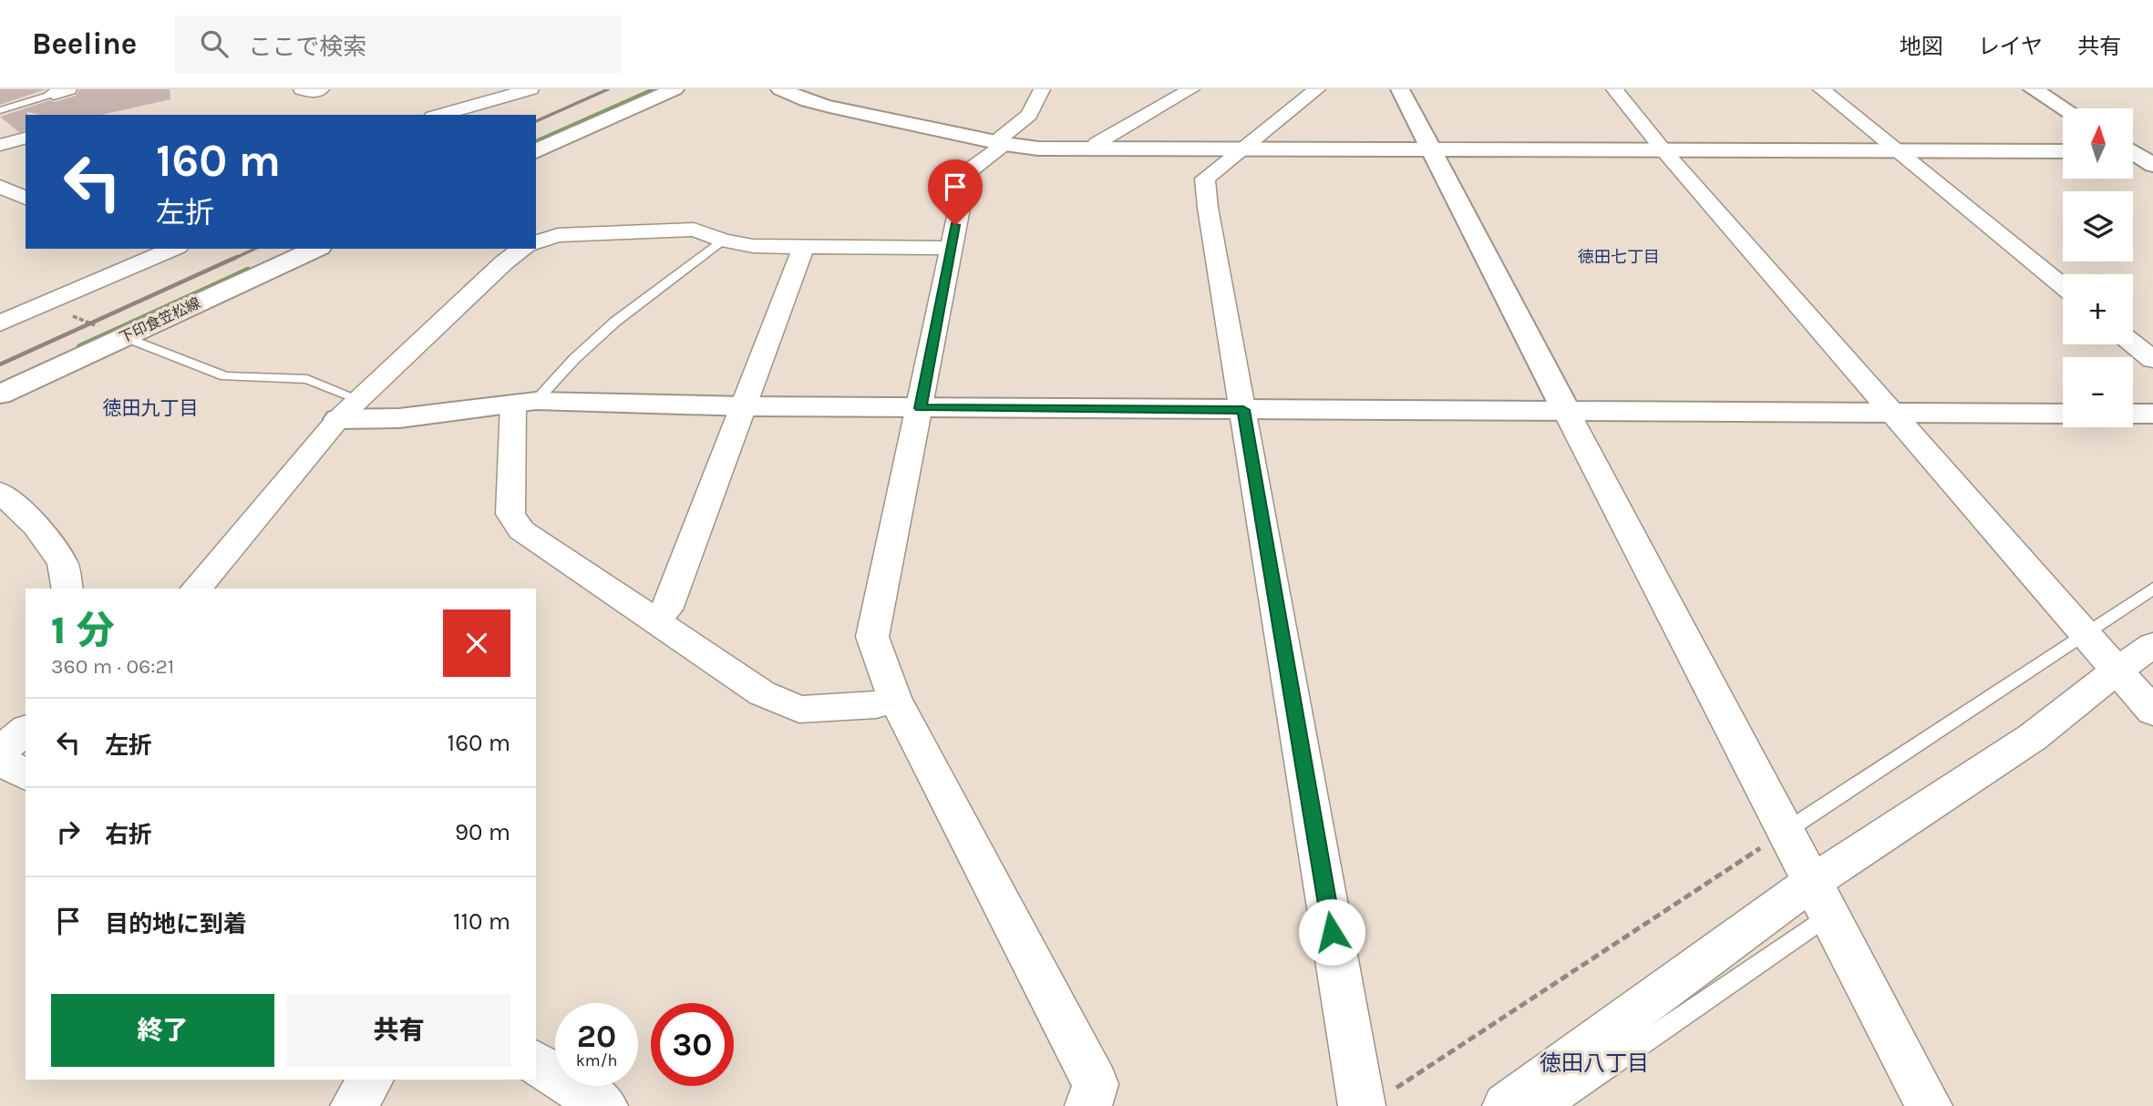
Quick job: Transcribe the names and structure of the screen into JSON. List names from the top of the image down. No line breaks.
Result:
{"streets":{"street":["下印食笠松線"]},"districts":["徳田七丁目","徳田九丁目","徳田八丁目"],"north":"top","page":{"header":"Beeline","search":"ここで検索","nav":["地図","レイヤ","共有"],"map_buttons":["+","−"],"turn":["160 m","左折"],"heading":["1 分","360 m · 06:21"],"list":[{"name":"左折","value":"160 m"},{"name":"右折","value":"90 m"},{"name":"目的地に到着","value":"110 m"}],"buttons":["終了","共有"],"speed":"20 km/h","limit":"30"}}
